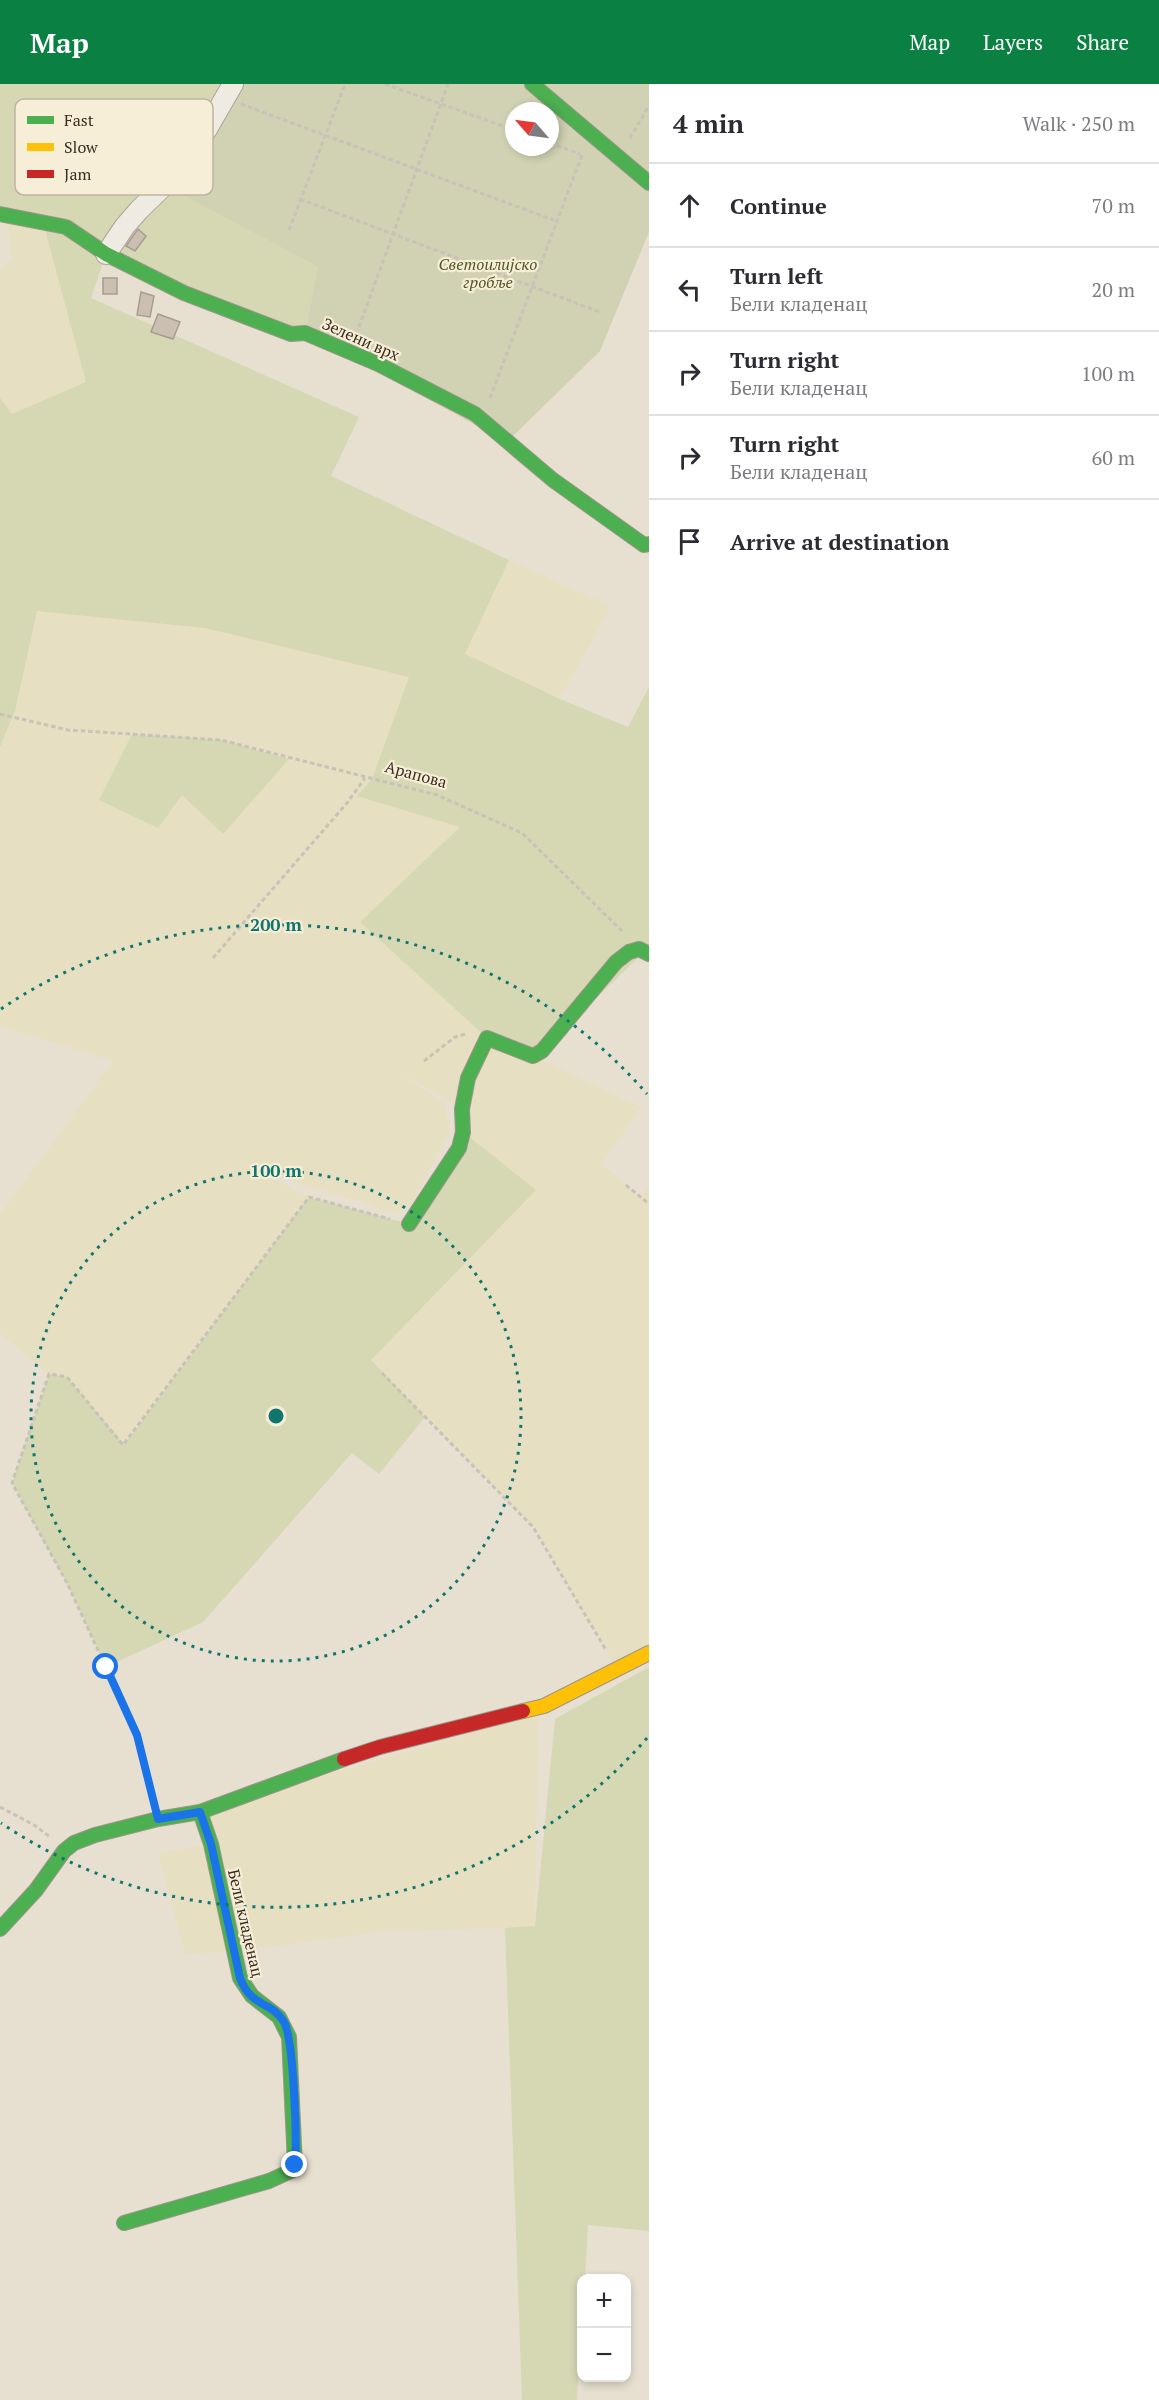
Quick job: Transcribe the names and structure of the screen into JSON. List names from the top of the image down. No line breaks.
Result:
{"streets":{"street":["Зелени врх","Бели кладенац"],"path":["Арапова"]},"parks":["Светоилијско гробље"],"legend":["Fast","Slow","Jam"],"north":"top left","page":{"header":"Map","nav":["Map","Layers","Share"],"heading":["4 min","Walk · 250 m"],"list":[["Continue","70 m"],["Turn left","Бели кладенац","20 m"],["Turn right","Бели кладенац","100 m"],["Turn right","Бели кладенац","60 m"],"Arrive at destination"],"map_buttons":["+","−"]},"rings":["200 m","100 m"]}
